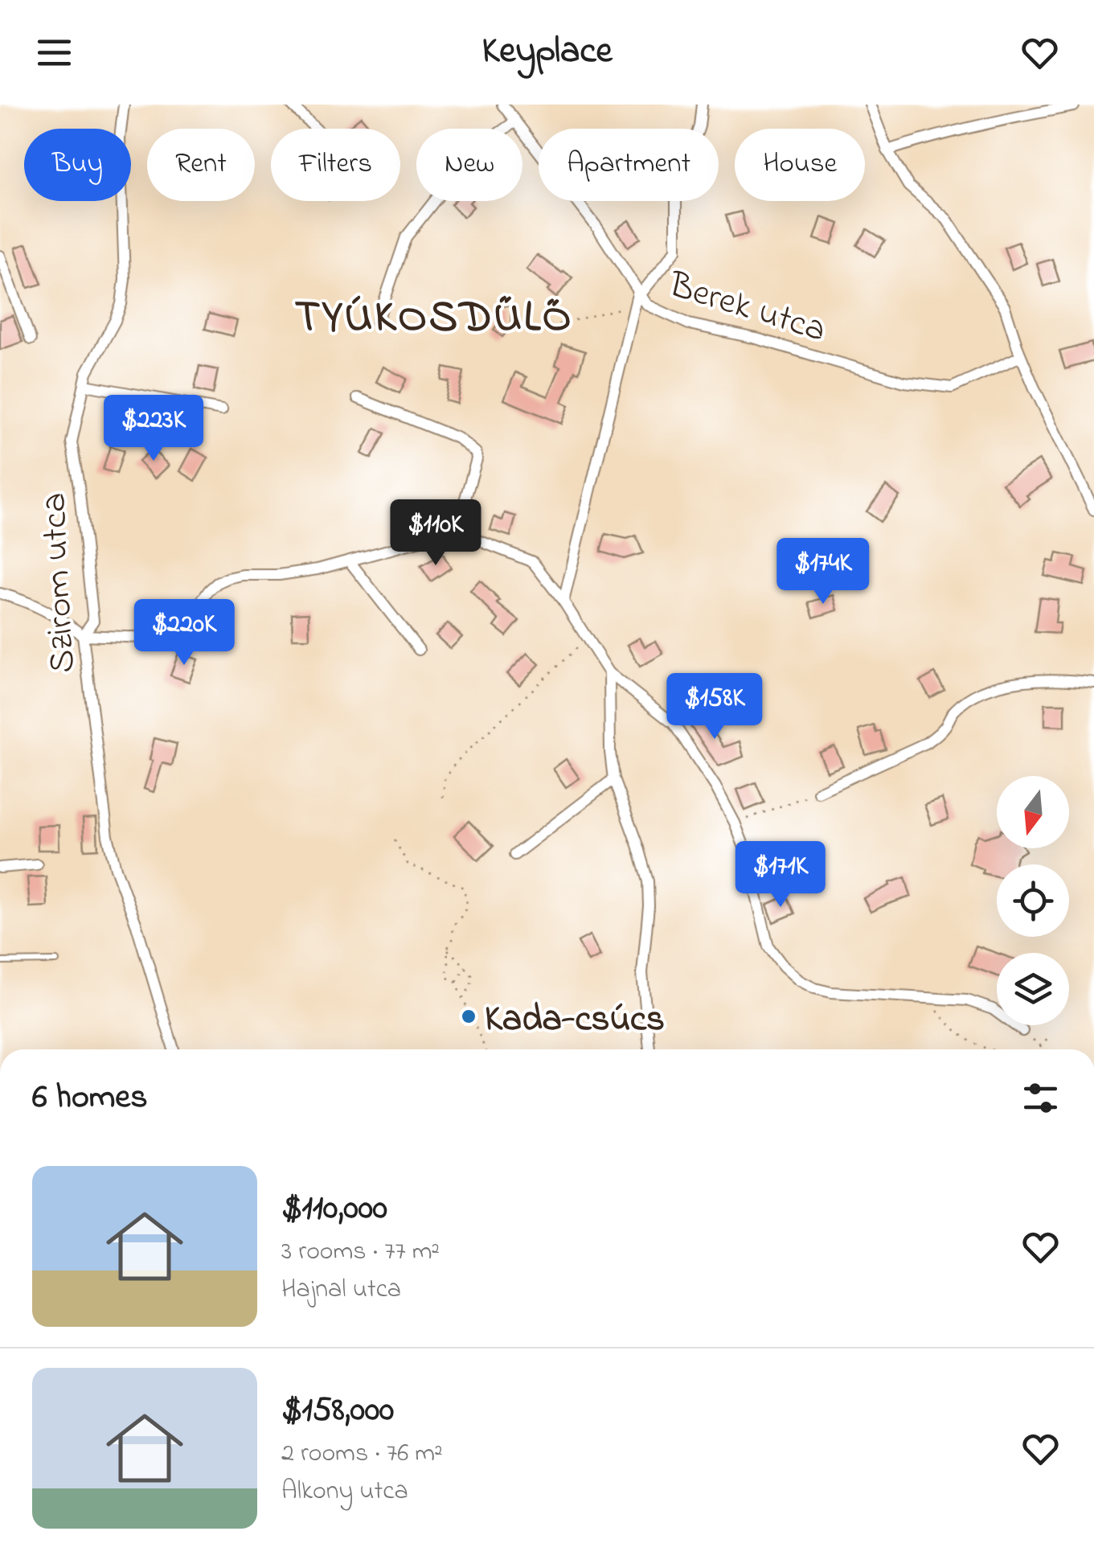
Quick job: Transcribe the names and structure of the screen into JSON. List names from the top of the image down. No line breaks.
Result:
{"streets":{"street":["Berek utca","Szirom utca"]},"districts":["TYÚKOSDŰLŐ"],"places":["Kada-csúcs"],"north":"bottom","page":{"header":"Keyplace","chip":["Buy","Rent","Filters","New","Apartment","House"],"price":["$223K","$110K","$174K","$220K","$158K","$171K"],"heading":"6 homes","list":[{"name":"$110,000","note":"3 rooms · 77 m² · Hajnal utca"},{"name":"$158,000","note":"2 rooms · 76 m² · Alkony utca"}]}}
